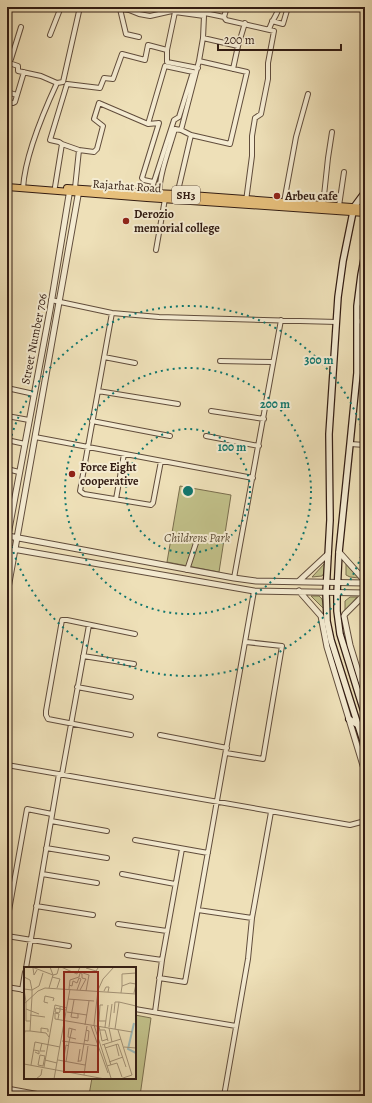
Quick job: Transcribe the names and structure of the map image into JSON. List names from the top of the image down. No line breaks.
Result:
{"streets":{"main road":["Rajarhat Road","SH3"],"street":["Street Number 706"]},"crossings":[["Rajarhat Road","Street Number 706"]],"parks":["Childrens Park"],"places":["Arbeu cafe","Derozio memorial college","Force Eight cooperative"],"scale_bar":"200 m","rings":["300 m","200 m","100 m"]}
